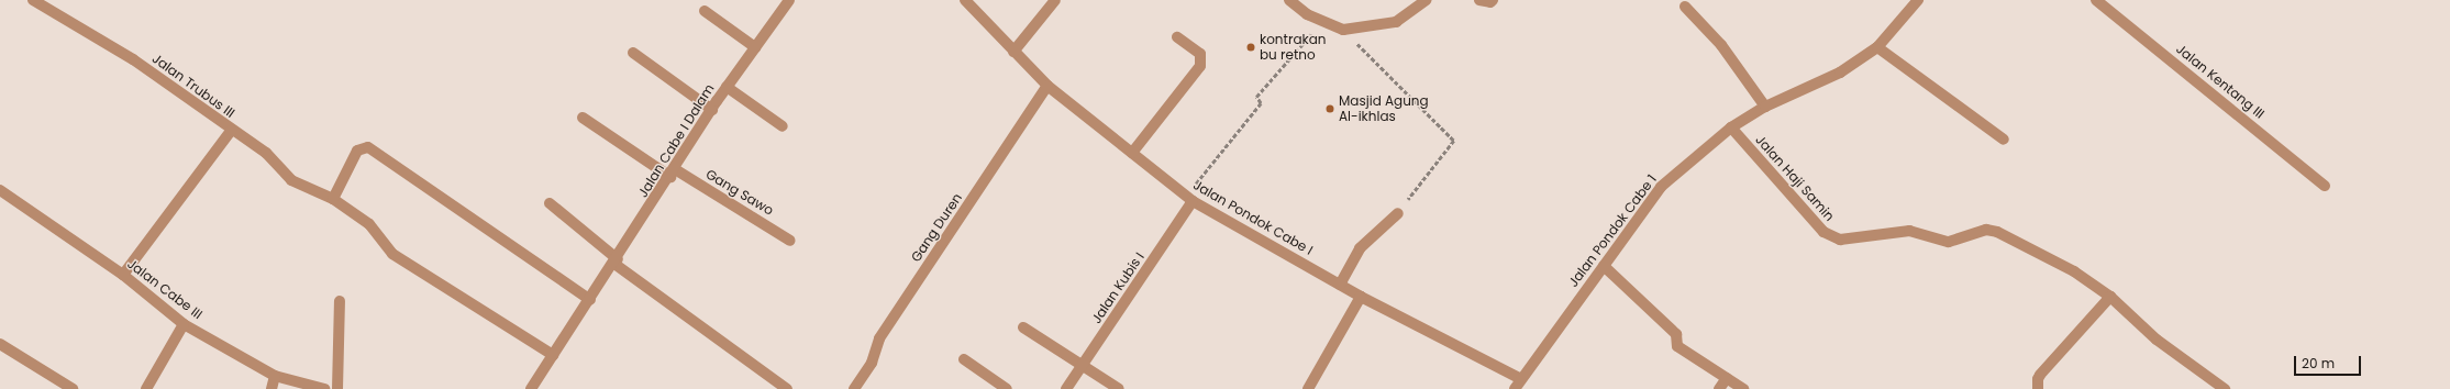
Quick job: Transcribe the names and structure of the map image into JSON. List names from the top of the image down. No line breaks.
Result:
{"streets":{"street":["Jalan Kentang III","Jalan Trubus III","Jalan Cabe I Dalam","Jalan Haji Samin","Gang Sawo","Jalan Pondok Cabe I","Gang Duren","Jalan Pondok Cabe 1","Jalan Kubis I","Jalan Cabe III"]},"crossings":[["Jalan Trubus III","Jalan Cabe I Dalam"],["Jalan Cabe I Dalam","Gang Sawo"],["Jalan Haji Samin","Jalan Pondok Cabe 1"],["Jalan Pondok Cabe I","Gang Duren"],["Jalan Pondok Cabe I","Jalan Pondok Cabe 1"],["Jalan Pondok Cabe I","Jalan Kubis I"]],"places":["kontrakan bu retno","Masjid Agung Al-ikhlas"],"scale_bar":"20 m"}
